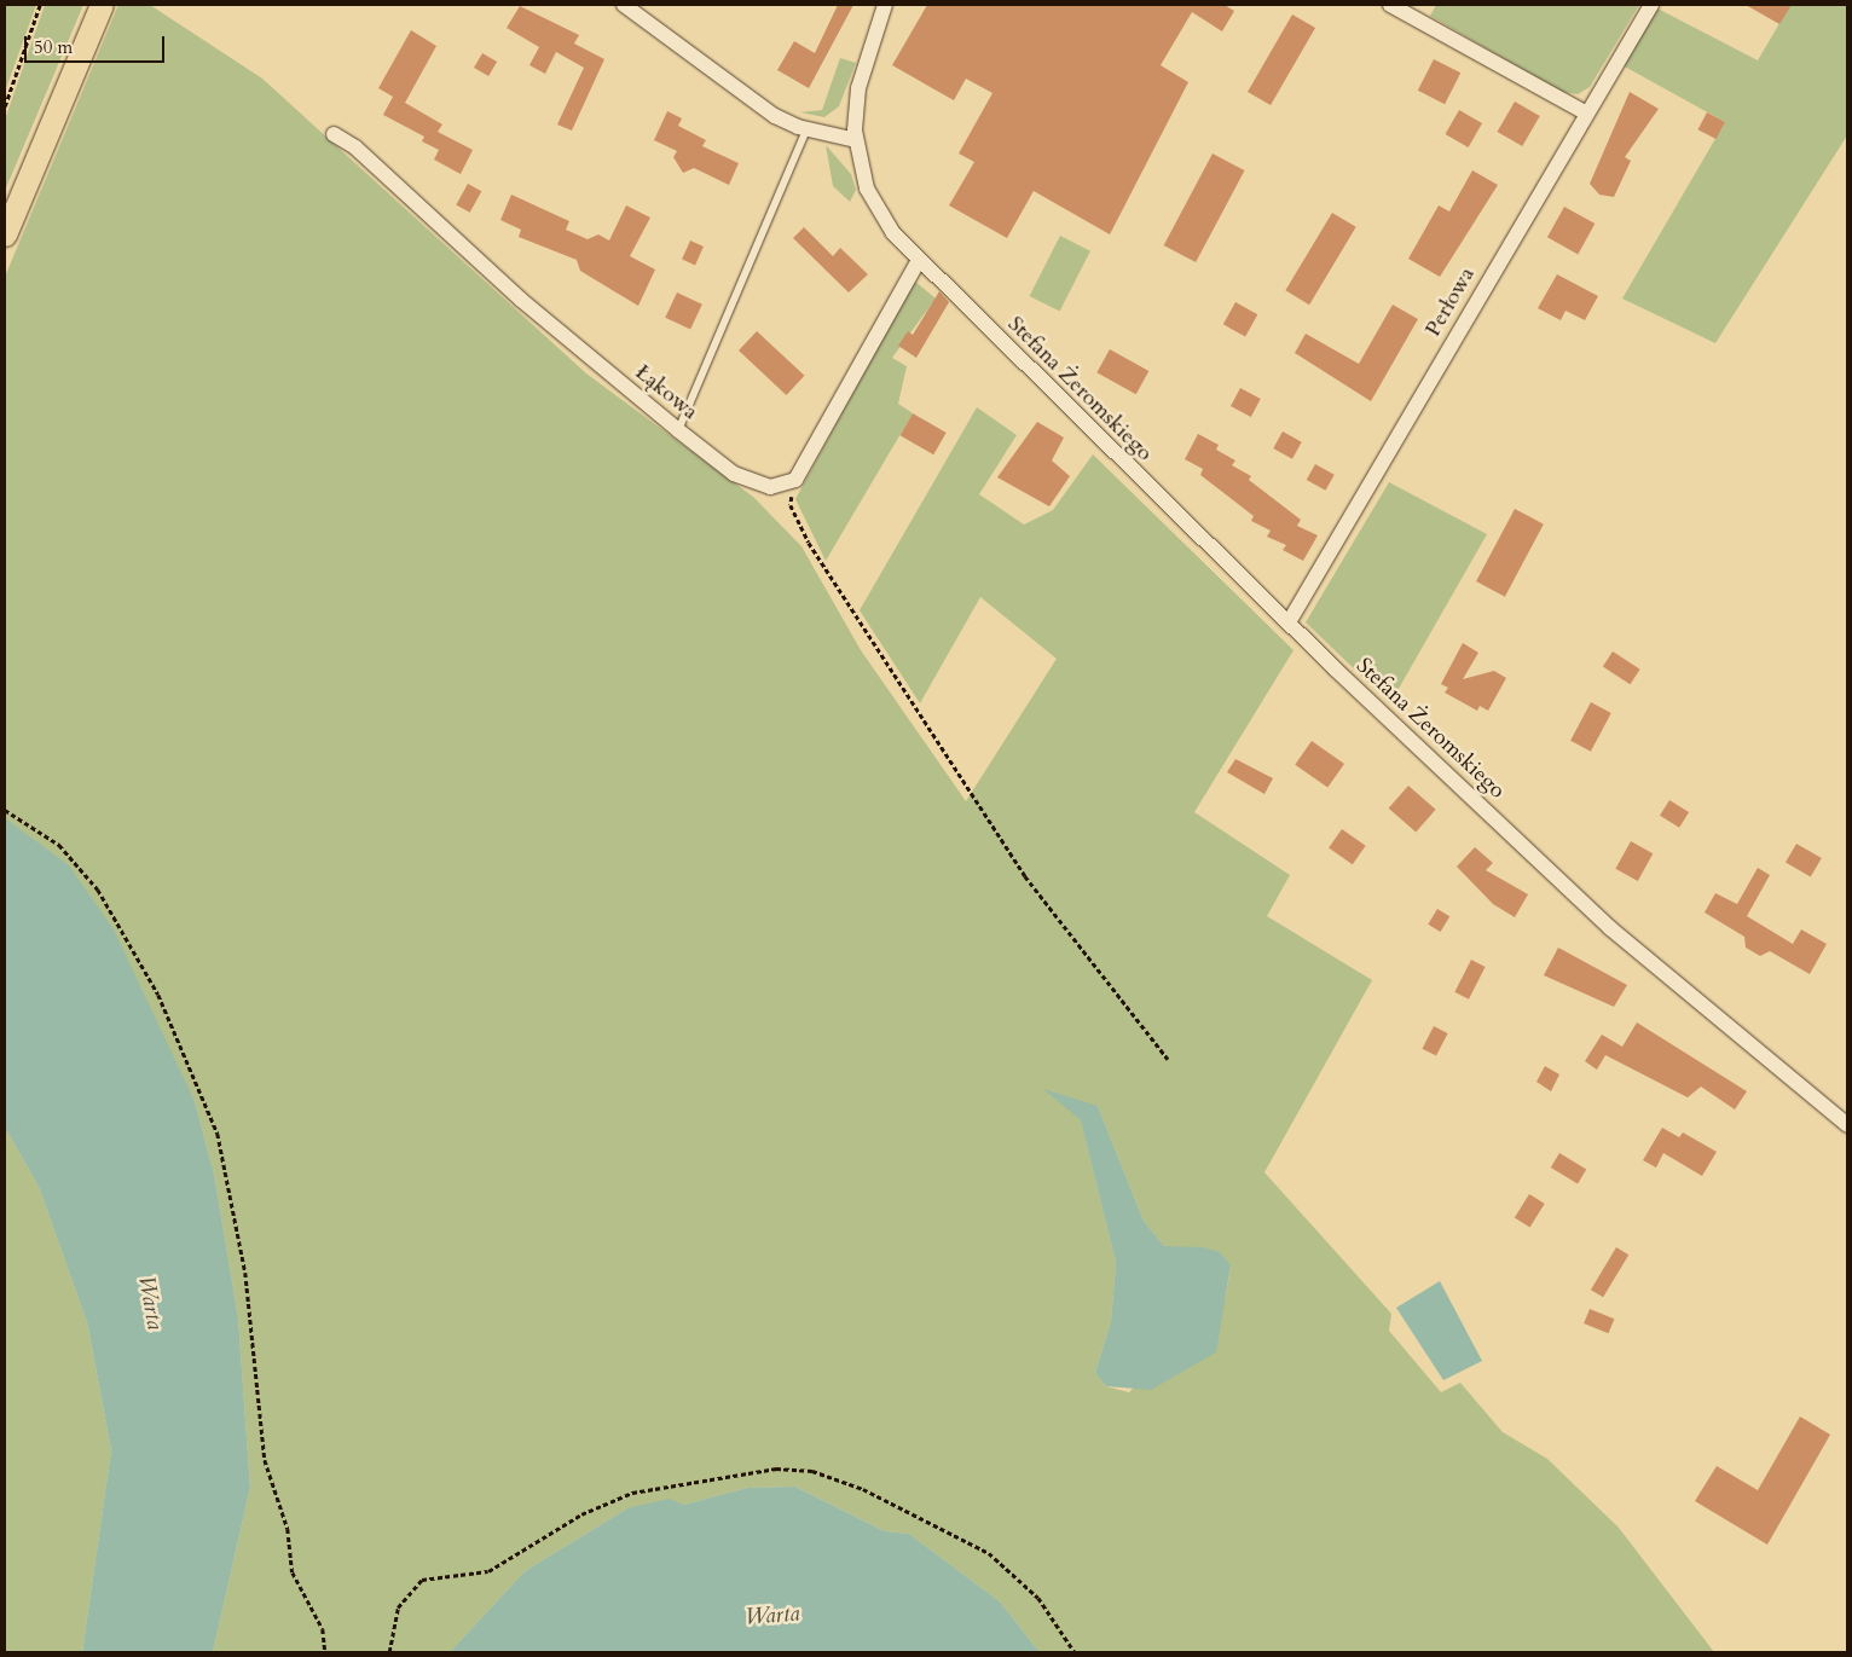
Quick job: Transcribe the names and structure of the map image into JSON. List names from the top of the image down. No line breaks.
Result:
{"streets":{"street":["Perłowa","Stefana Żeromskiego","Łąkowa"]},"crossings":[["Perłowa","Stefana Żeromskiego"]],"water":["Warta"],"scale_bar":"50 m"}
